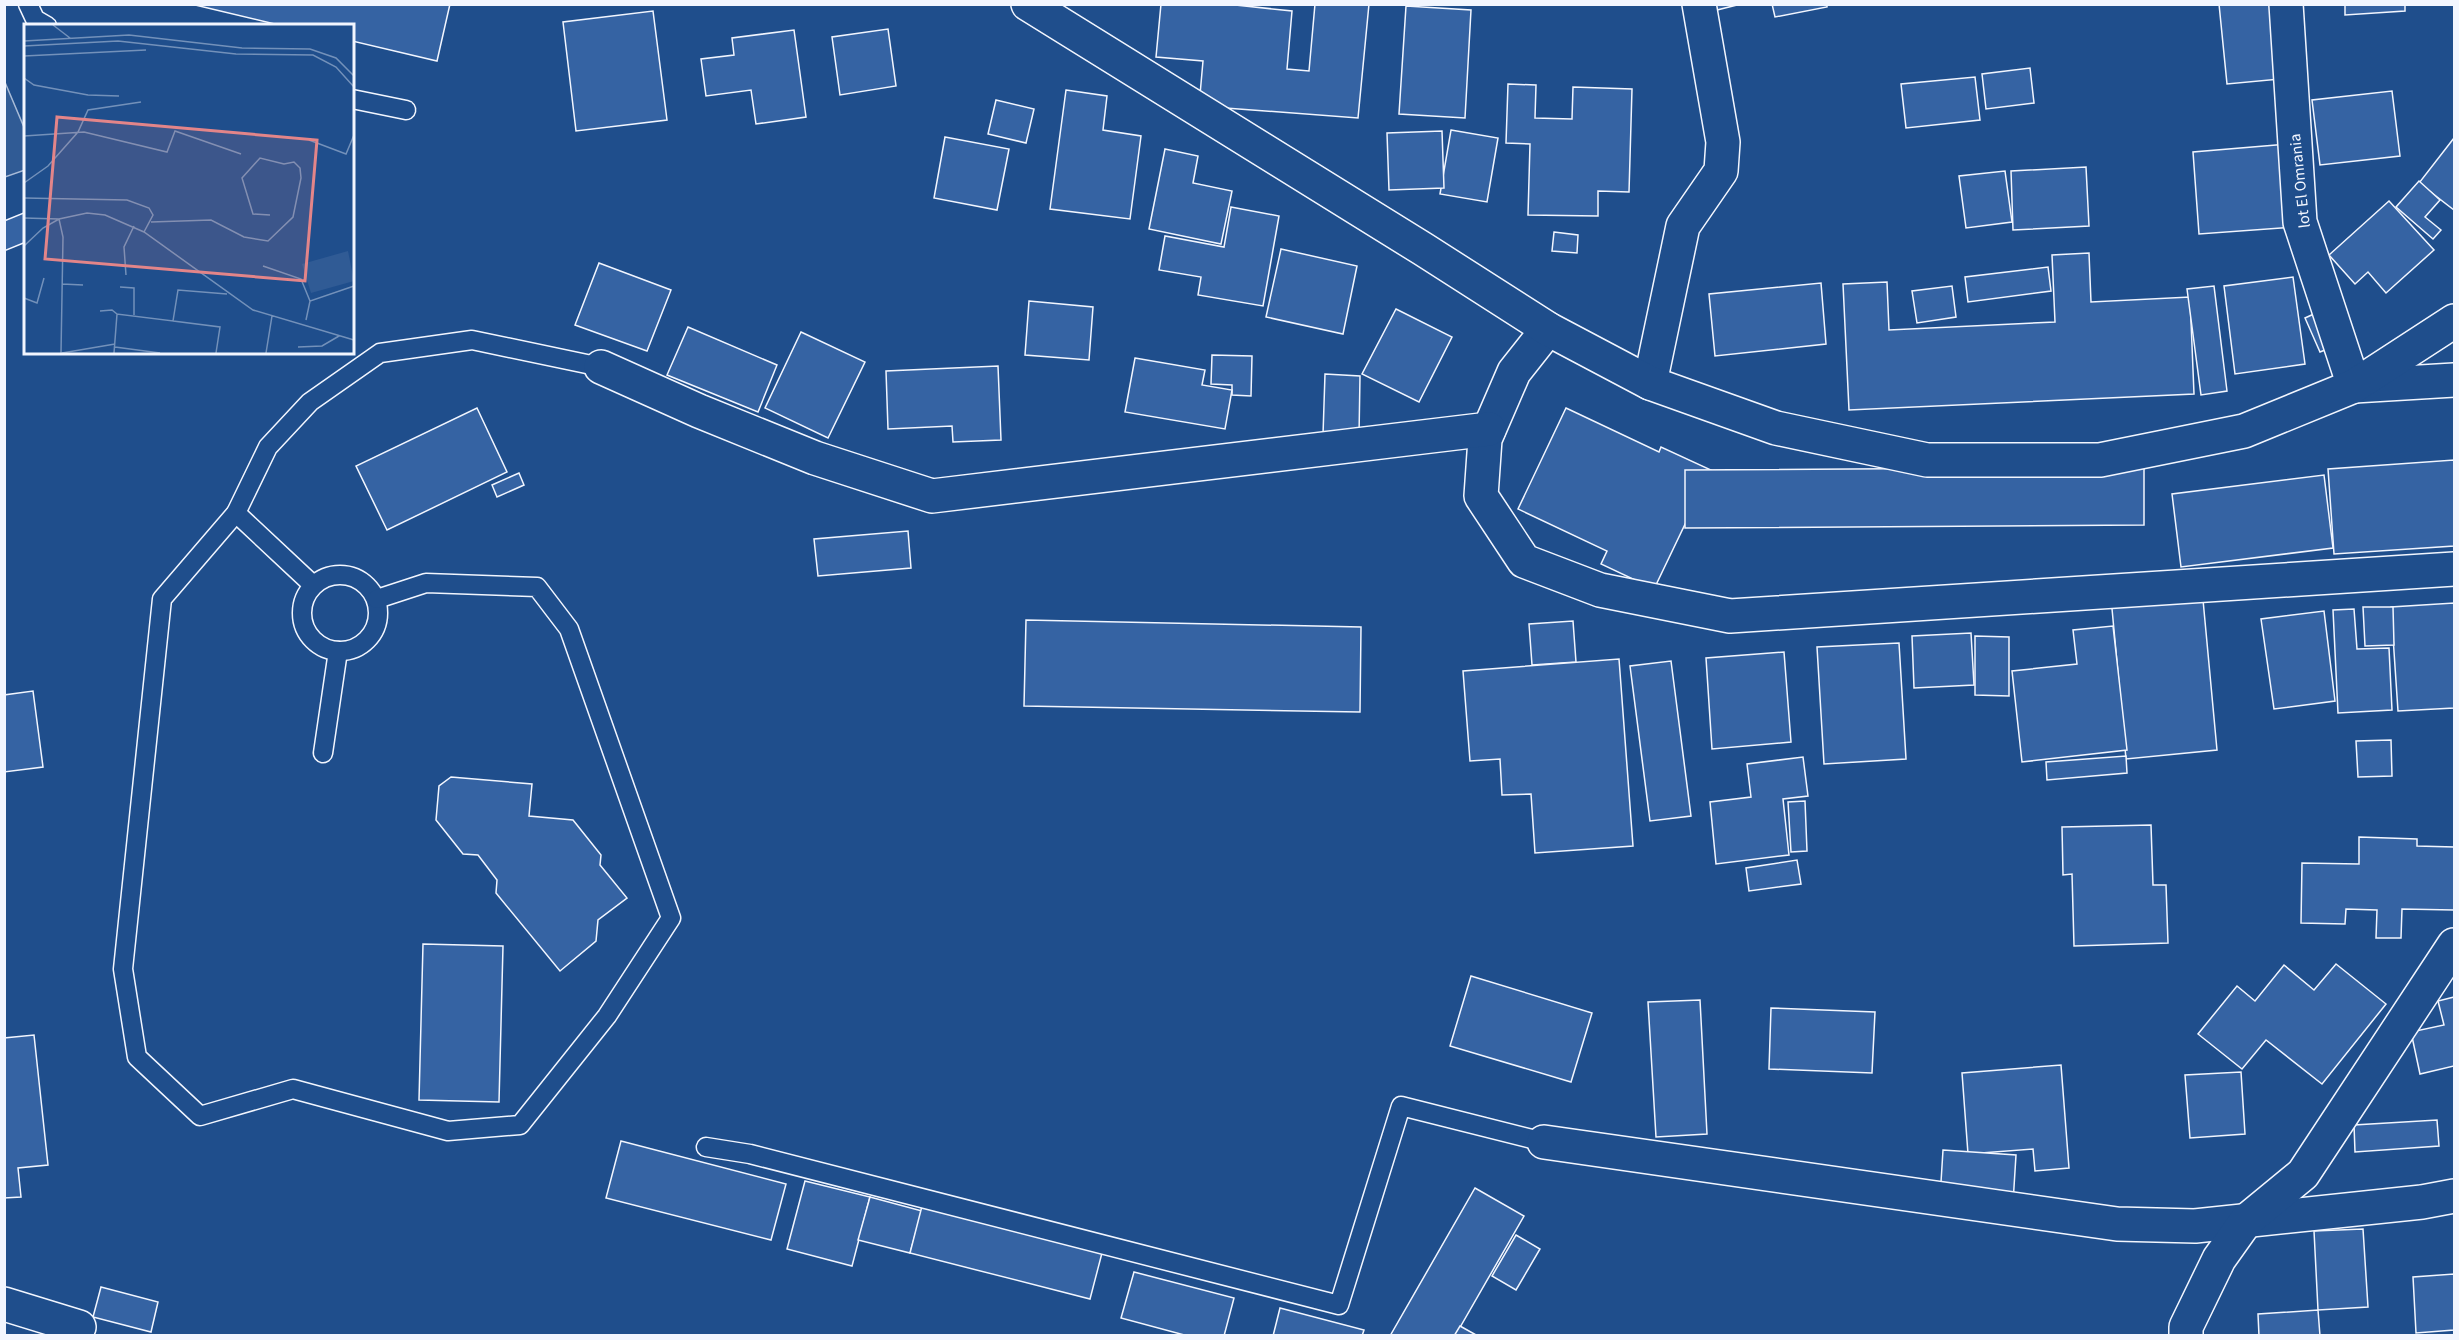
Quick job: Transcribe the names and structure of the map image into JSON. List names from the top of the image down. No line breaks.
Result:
{"streets":{"street":["lot El Omrania"]}}
